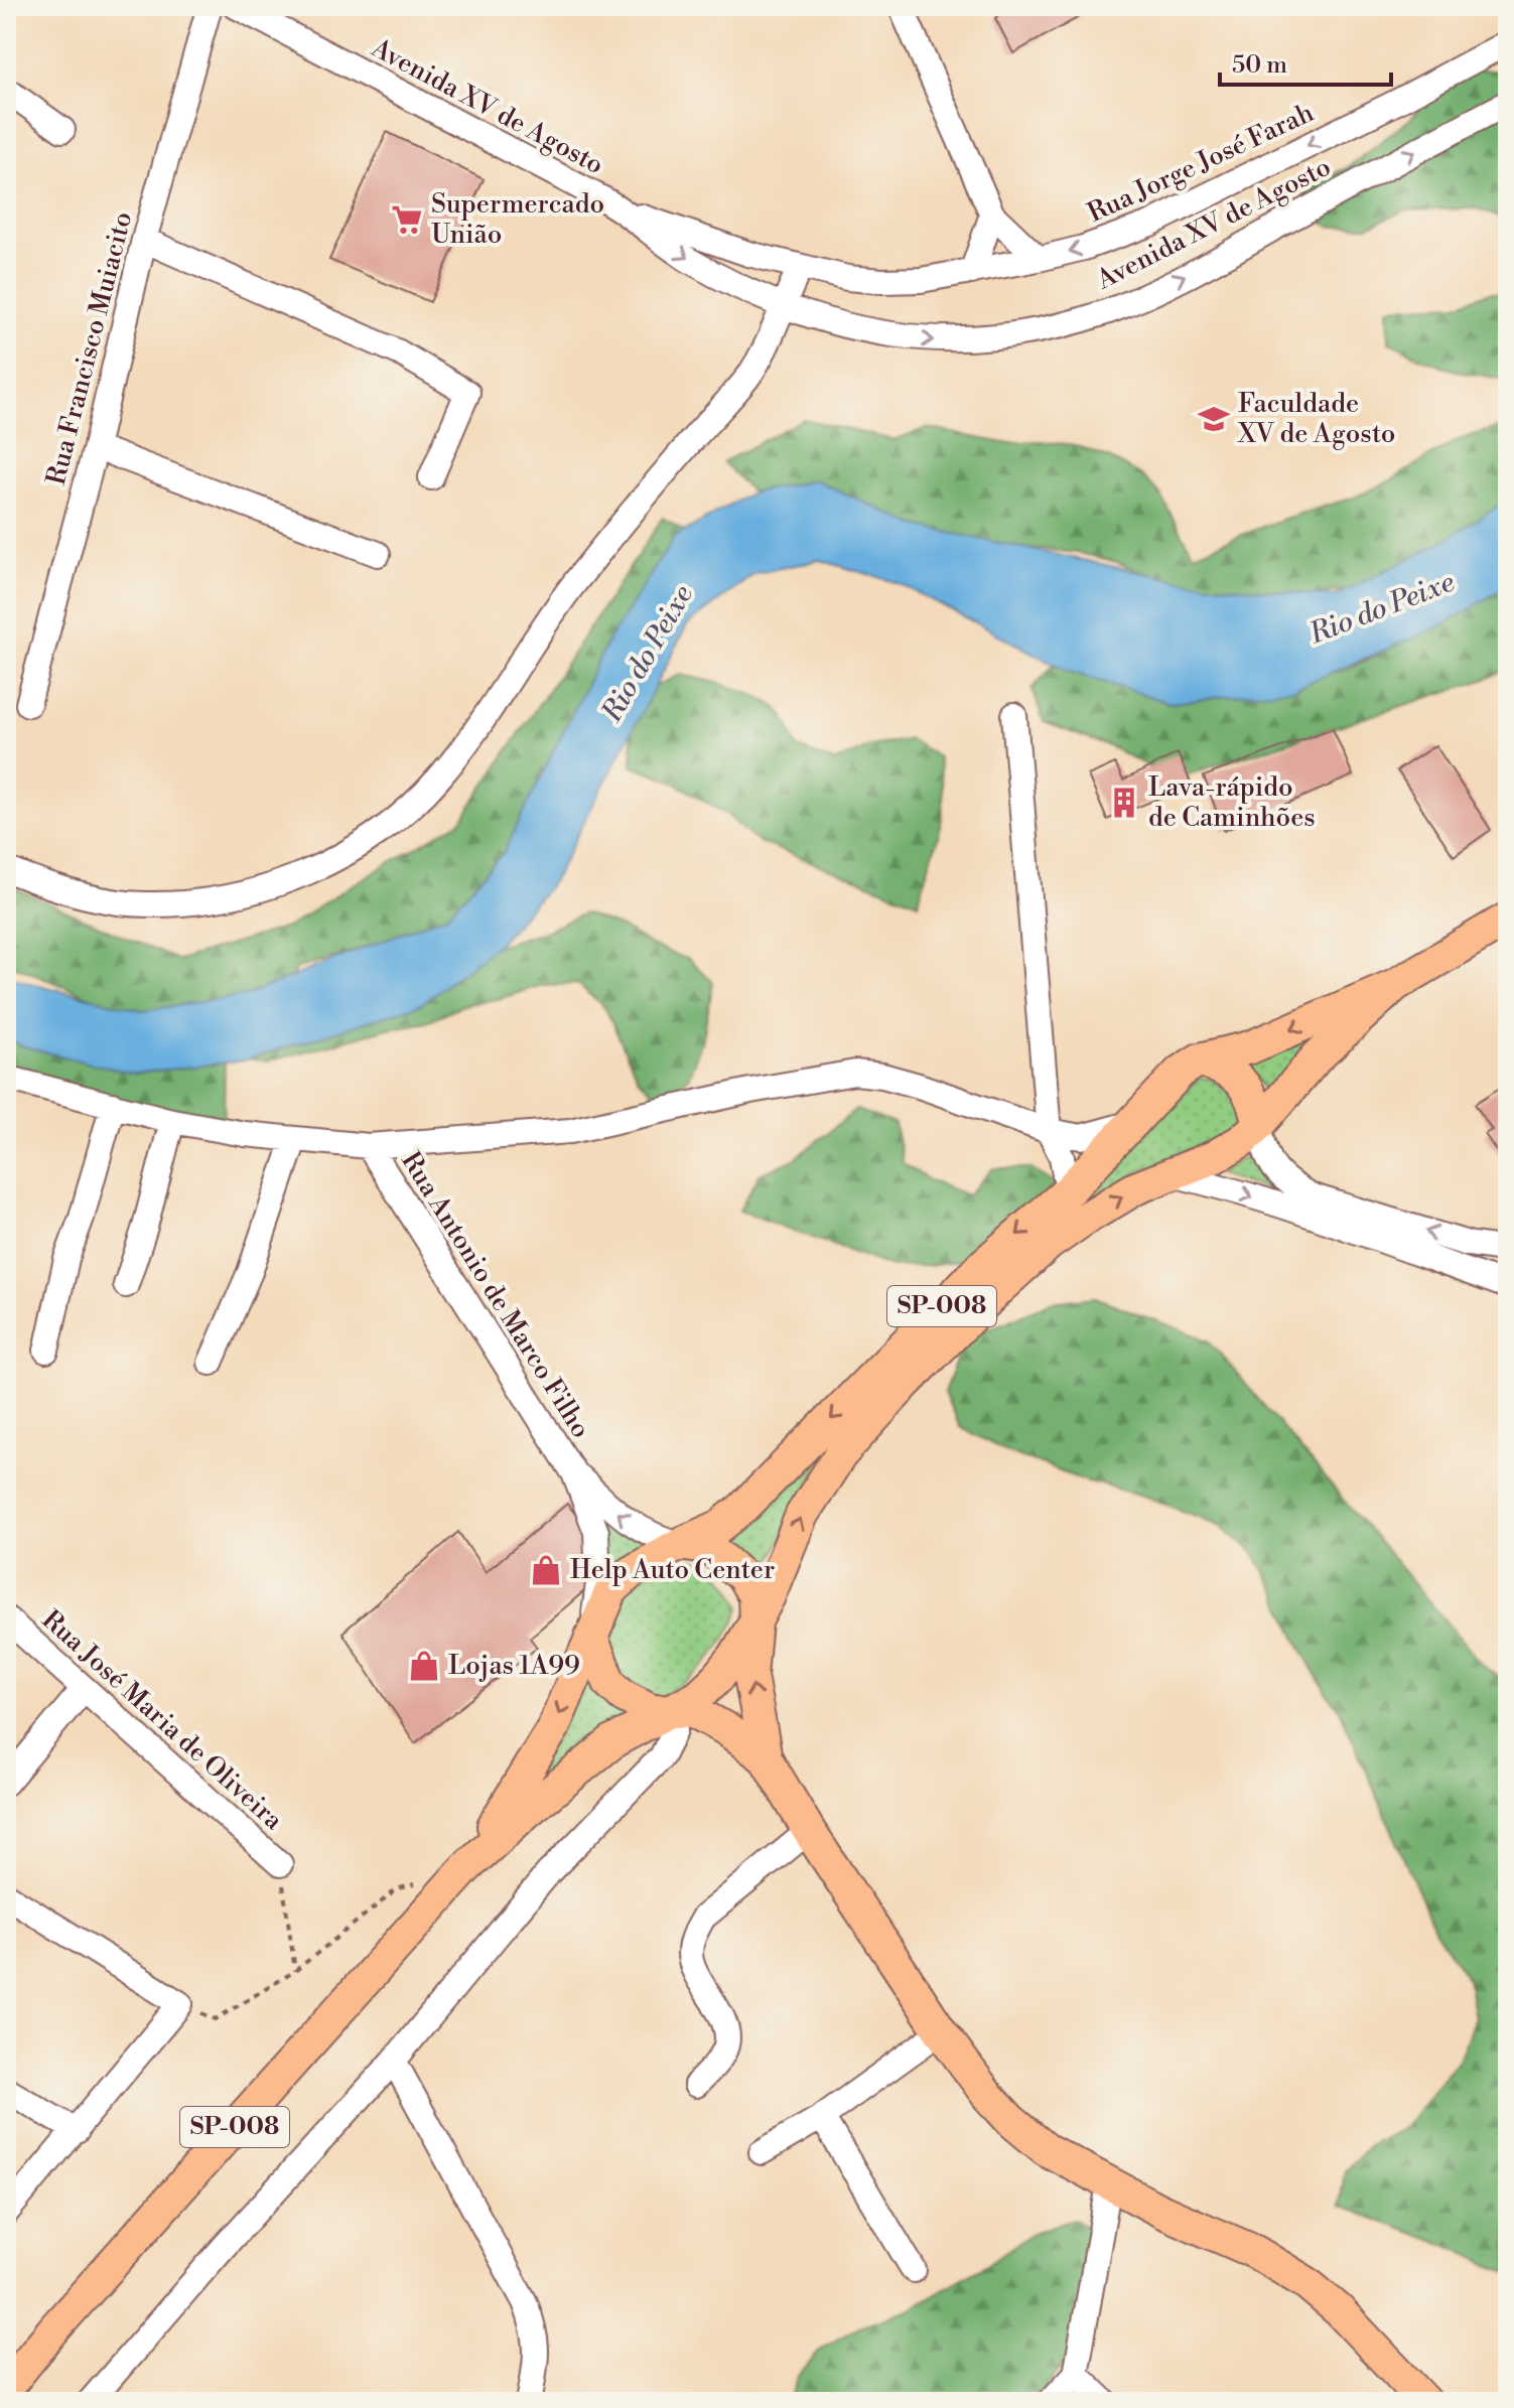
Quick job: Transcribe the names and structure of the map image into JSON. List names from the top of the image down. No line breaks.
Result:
{"streets":{"main road":["SP-008"],"street":["Avenida XV de Agosto","Rua Jorge José Farah","Rua Francisco Muiacito","Rua Antonio de Marco Filho","Rua José Maria de Oliveira"]},"crossings":[["Avenida XV de Agosto","Rua Jorge José Farah"],["Rua Antonio de Marco Filho","SP-008"]],"one_way":["Avenida XV de Agosto","Rua Jorge José Farah"],"water":["Rio do Peixe"],"places":{"supermarket":["Supermercado União"],"school or university":["Faculdade XV de Agosto"],"building":["Lava-rápido de Caminhões"],"shop":["Help Auto Center","Lojas 1A99"]},"scale_bar":"50 m"}
